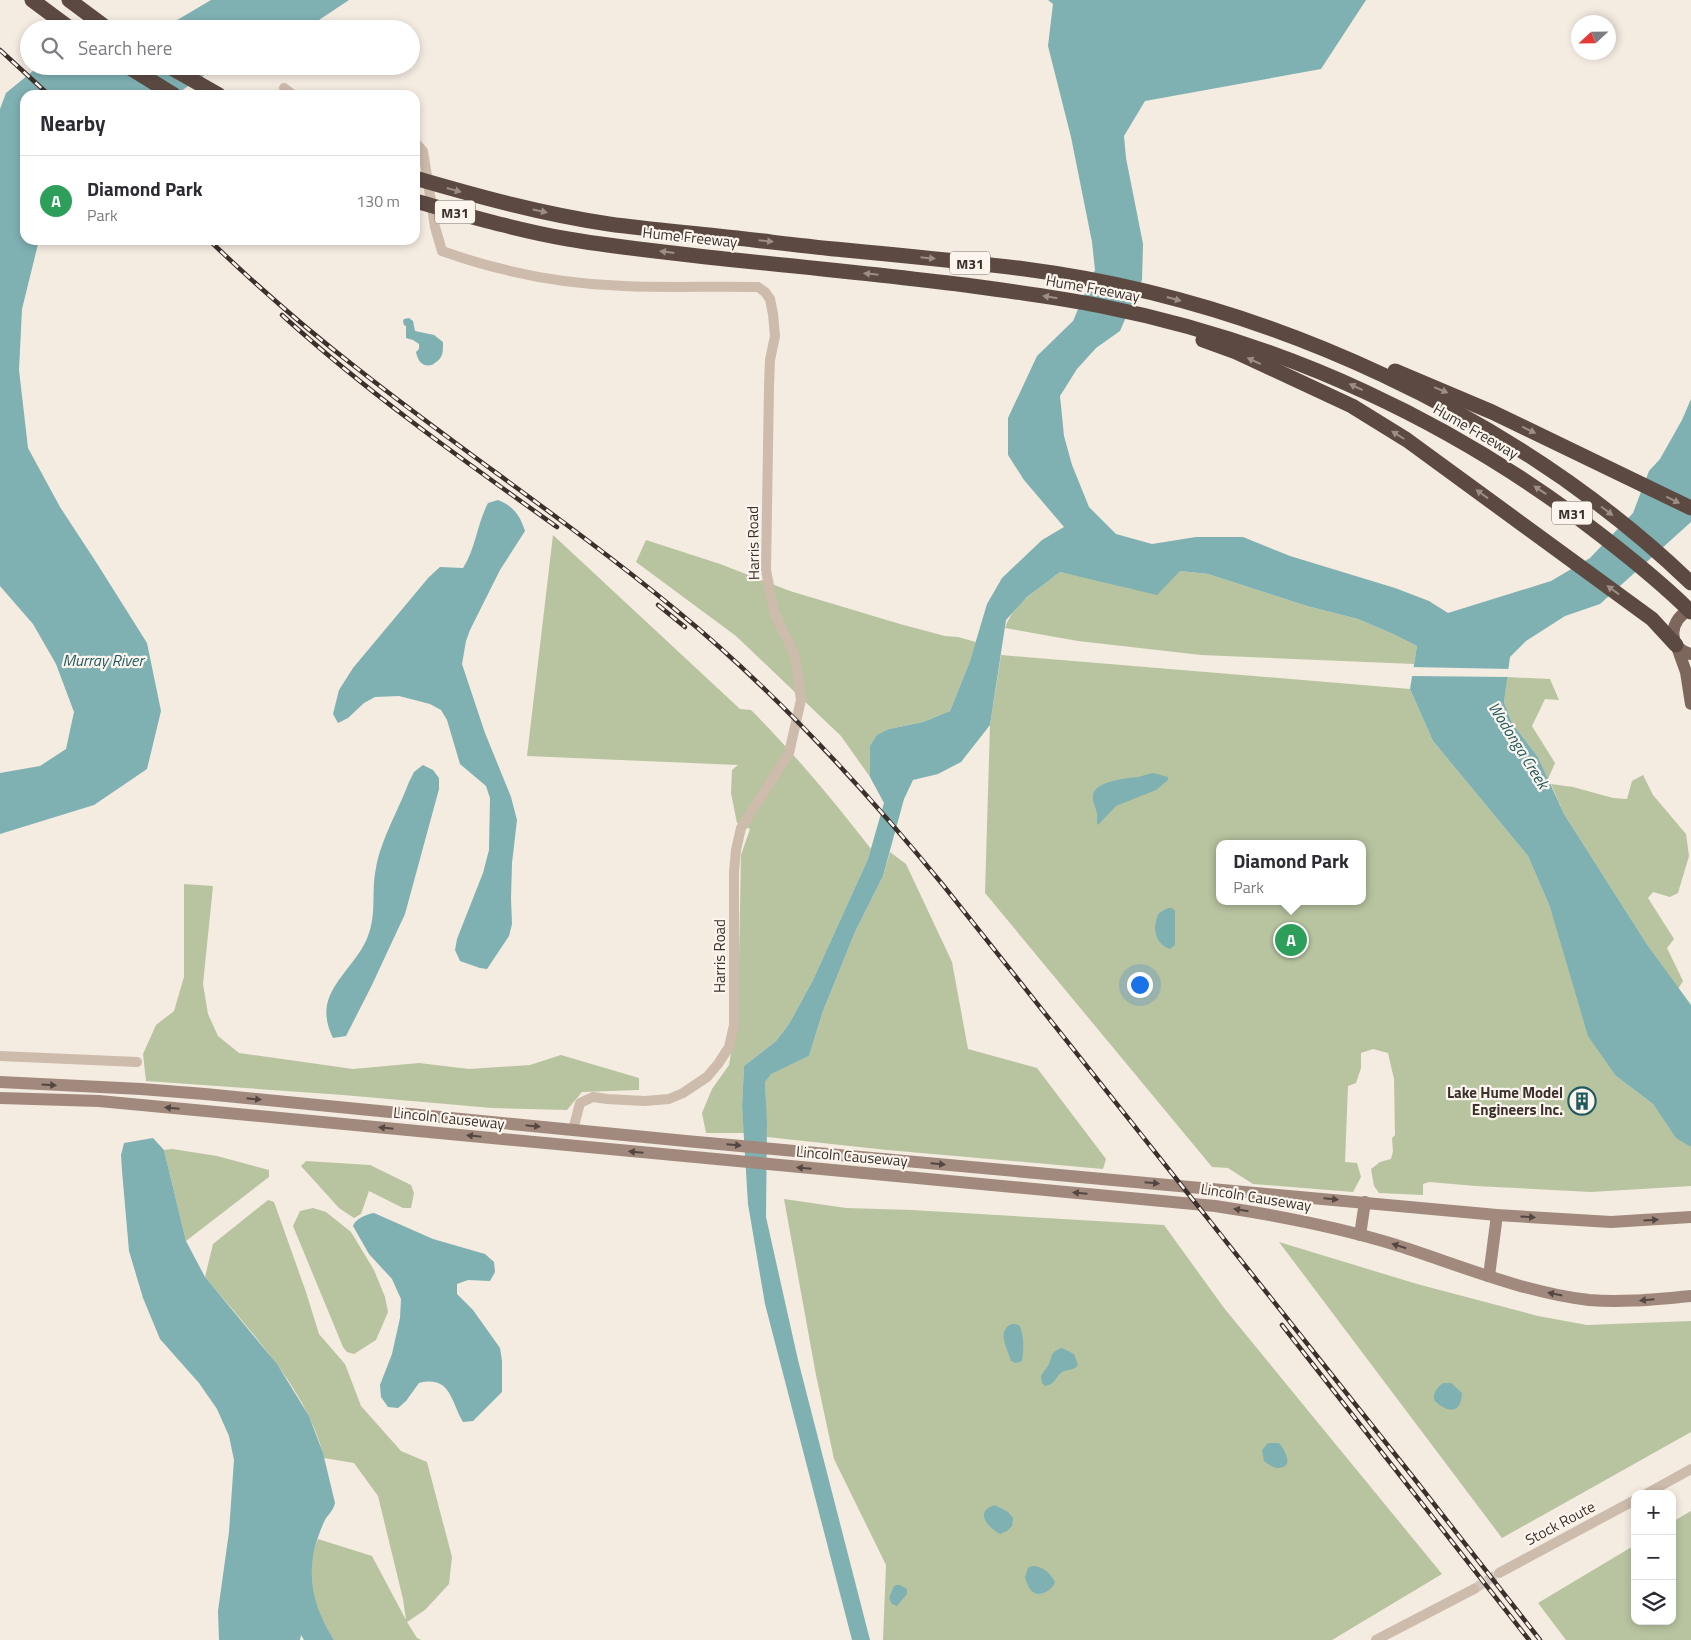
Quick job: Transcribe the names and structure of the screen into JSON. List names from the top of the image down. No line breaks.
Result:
{"streets":{"highway":["M31","Hume Freeway"],"main road":["Lincoln Causeway"],"street":["Harris Road","Stock Route"]},"crossings":[["Harris Road","Lincoln Causeway"]],"water":["Murray River","Wodonga Creek"],"places":{"building":["Lake Hume Model Engineers Inc."]},"north":"left","page":{"search":"Search here","heading":"Nearby","list":[{"mark":"A","name":"Diamond Park","note":"Park","value":"130 m"}],"popup":["Diamond Park","Park"],"pins":"A","map_buttons":["+","−"]}}
